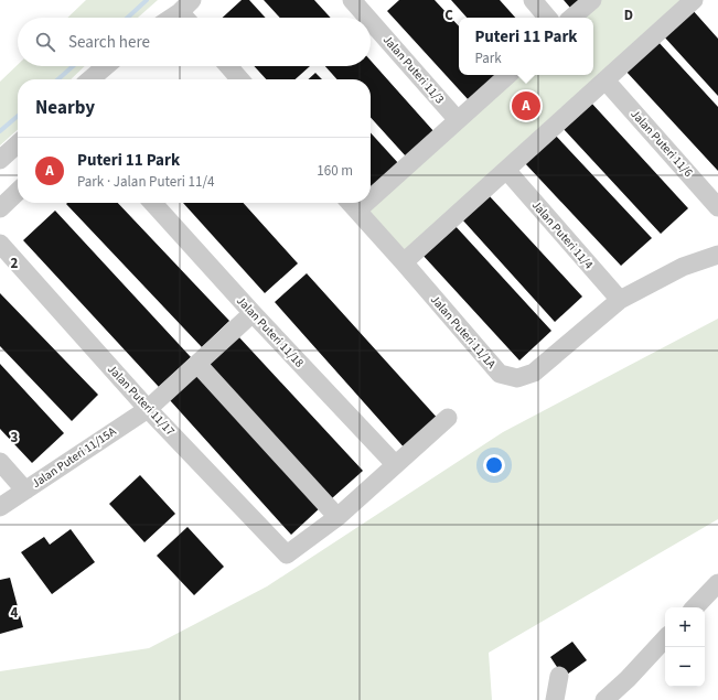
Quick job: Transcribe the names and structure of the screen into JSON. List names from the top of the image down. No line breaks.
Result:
{"streets":{"street":["Jalan Puteri 11/3","Jalan Puteri 11/6","Jalan Puteri 11/4","Jalan Puteri 11/18","Jalan Puteri 11/1A","Jalan Puteri 11/17","Jalan Puteri 11/15A"]},"crossings":[["Jalan Puteri 11/4","Jalan Puteri 11/1A"],["Jalan Puteri 11/18","Jalan Puteri 11/15A"],["Jalan Puteri 11/17","Jalan Puteri 11/15A"]],"page":{"popup":["Puteri 11 Park","Park"],"search":"Search here","heading":"Nearby","pins":"A","list":[{"mark":"A","name":"Puteri 11 Park","note":"Park · Jalan Puteri 11/4","value":"160 m"}],"map_buttons":["+","−"]},"grid":{"columns":["C","D"],"rows":["2","3","4"]}}
